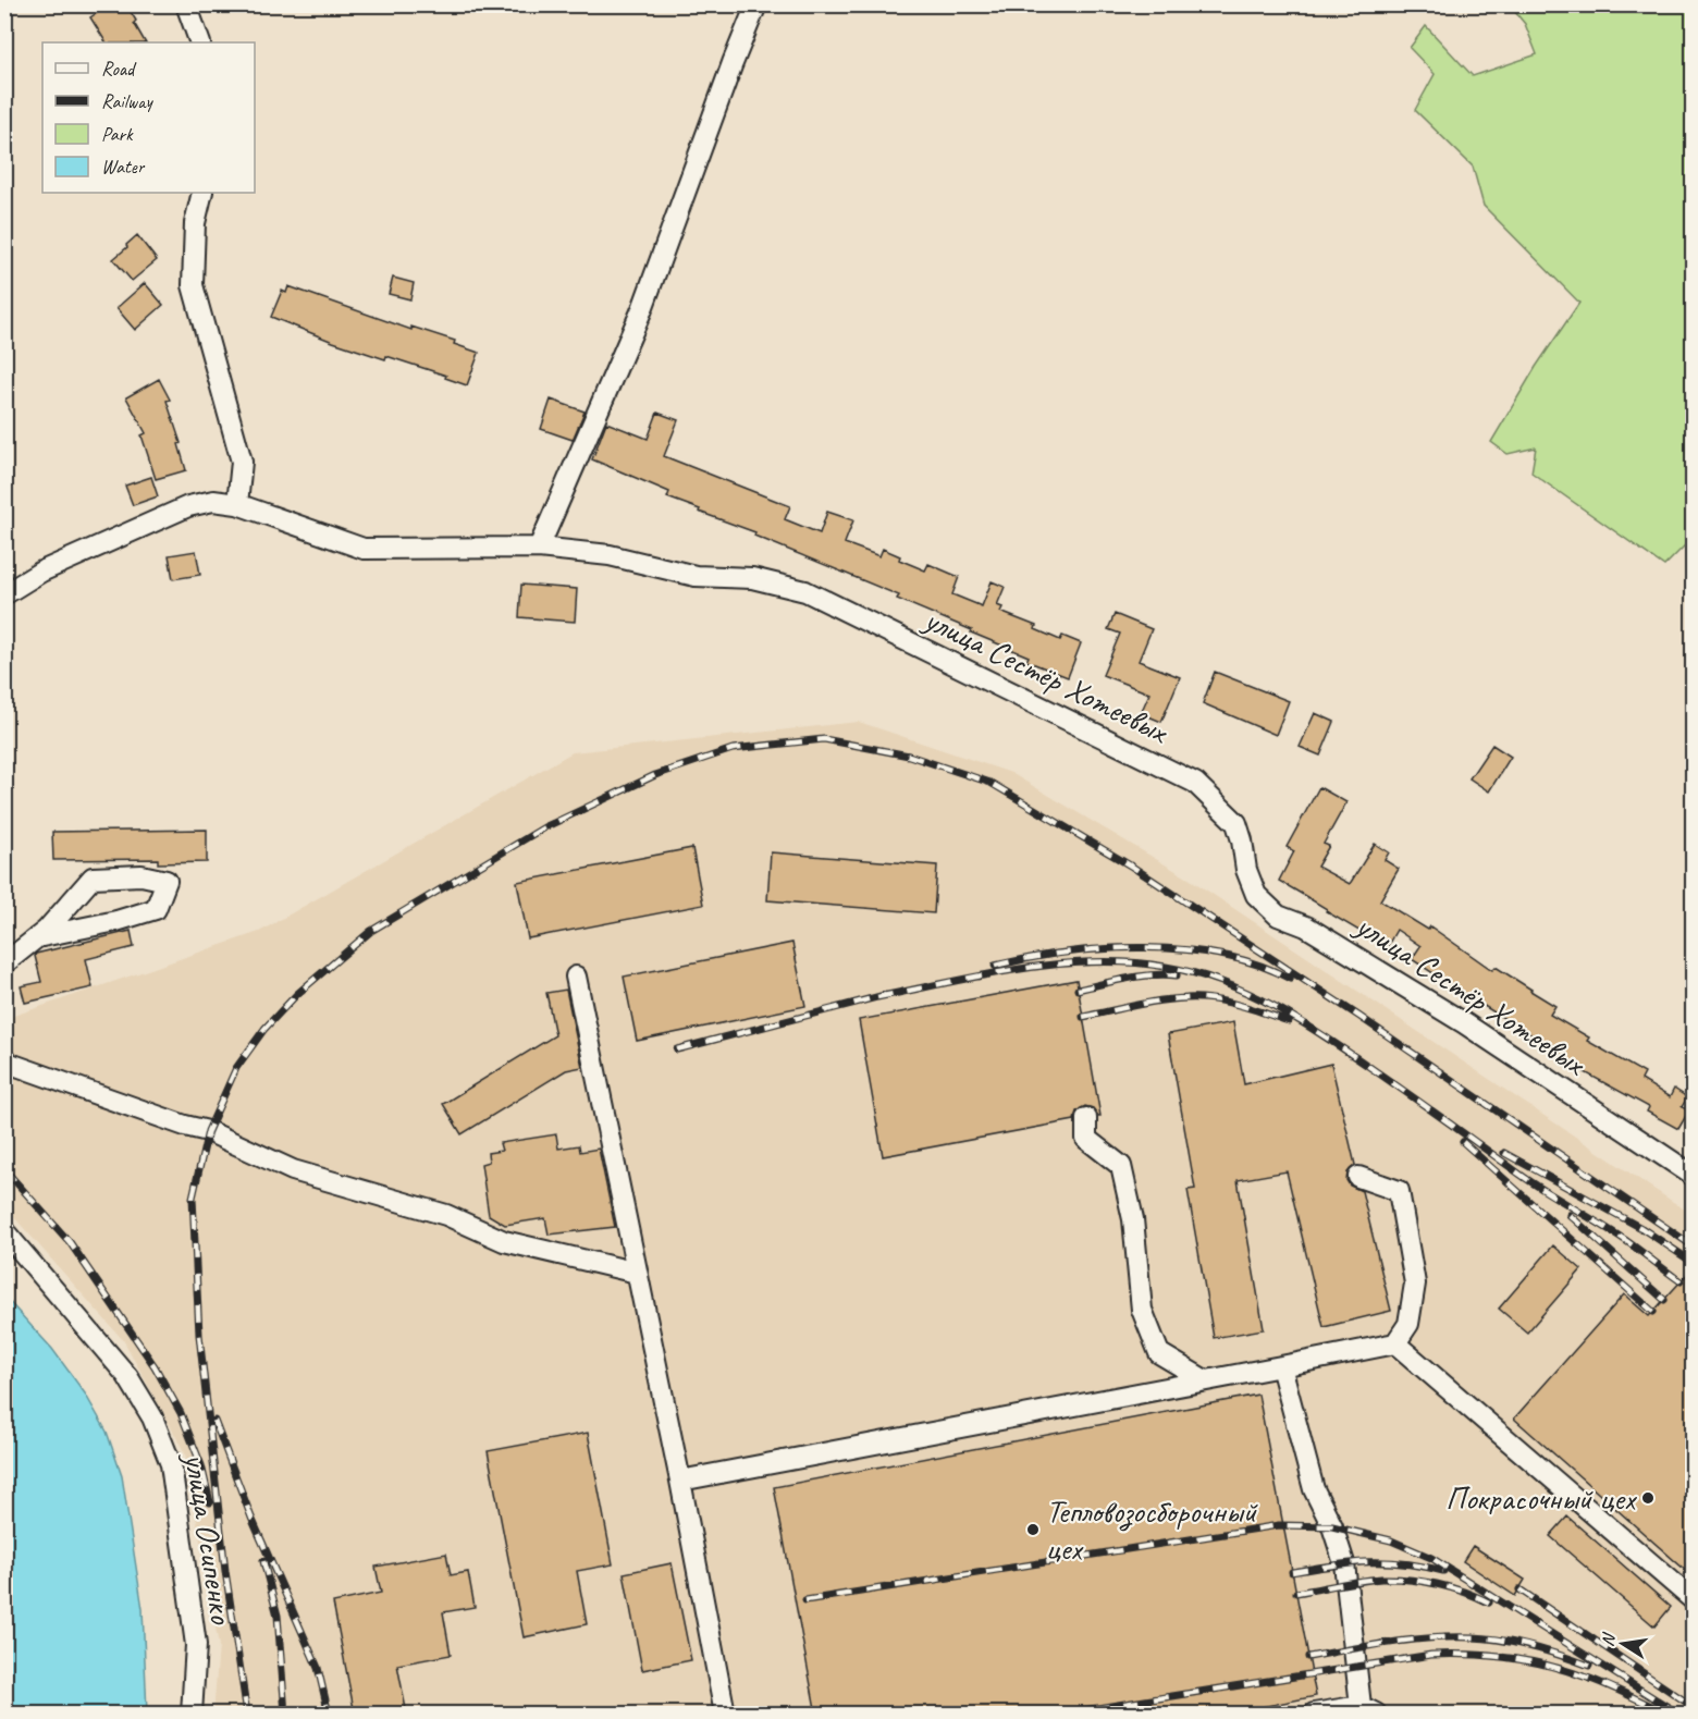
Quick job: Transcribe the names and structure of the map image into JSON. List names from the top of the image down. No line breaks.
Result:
{"streets":{"street":["улица Сестёр Хотеевых","улица Осипенко"]},"places":["Покрасочный цех","Тепловозосборочный цех"],"legend":["Road","Railway","Park","Water"],"north":"left"}
